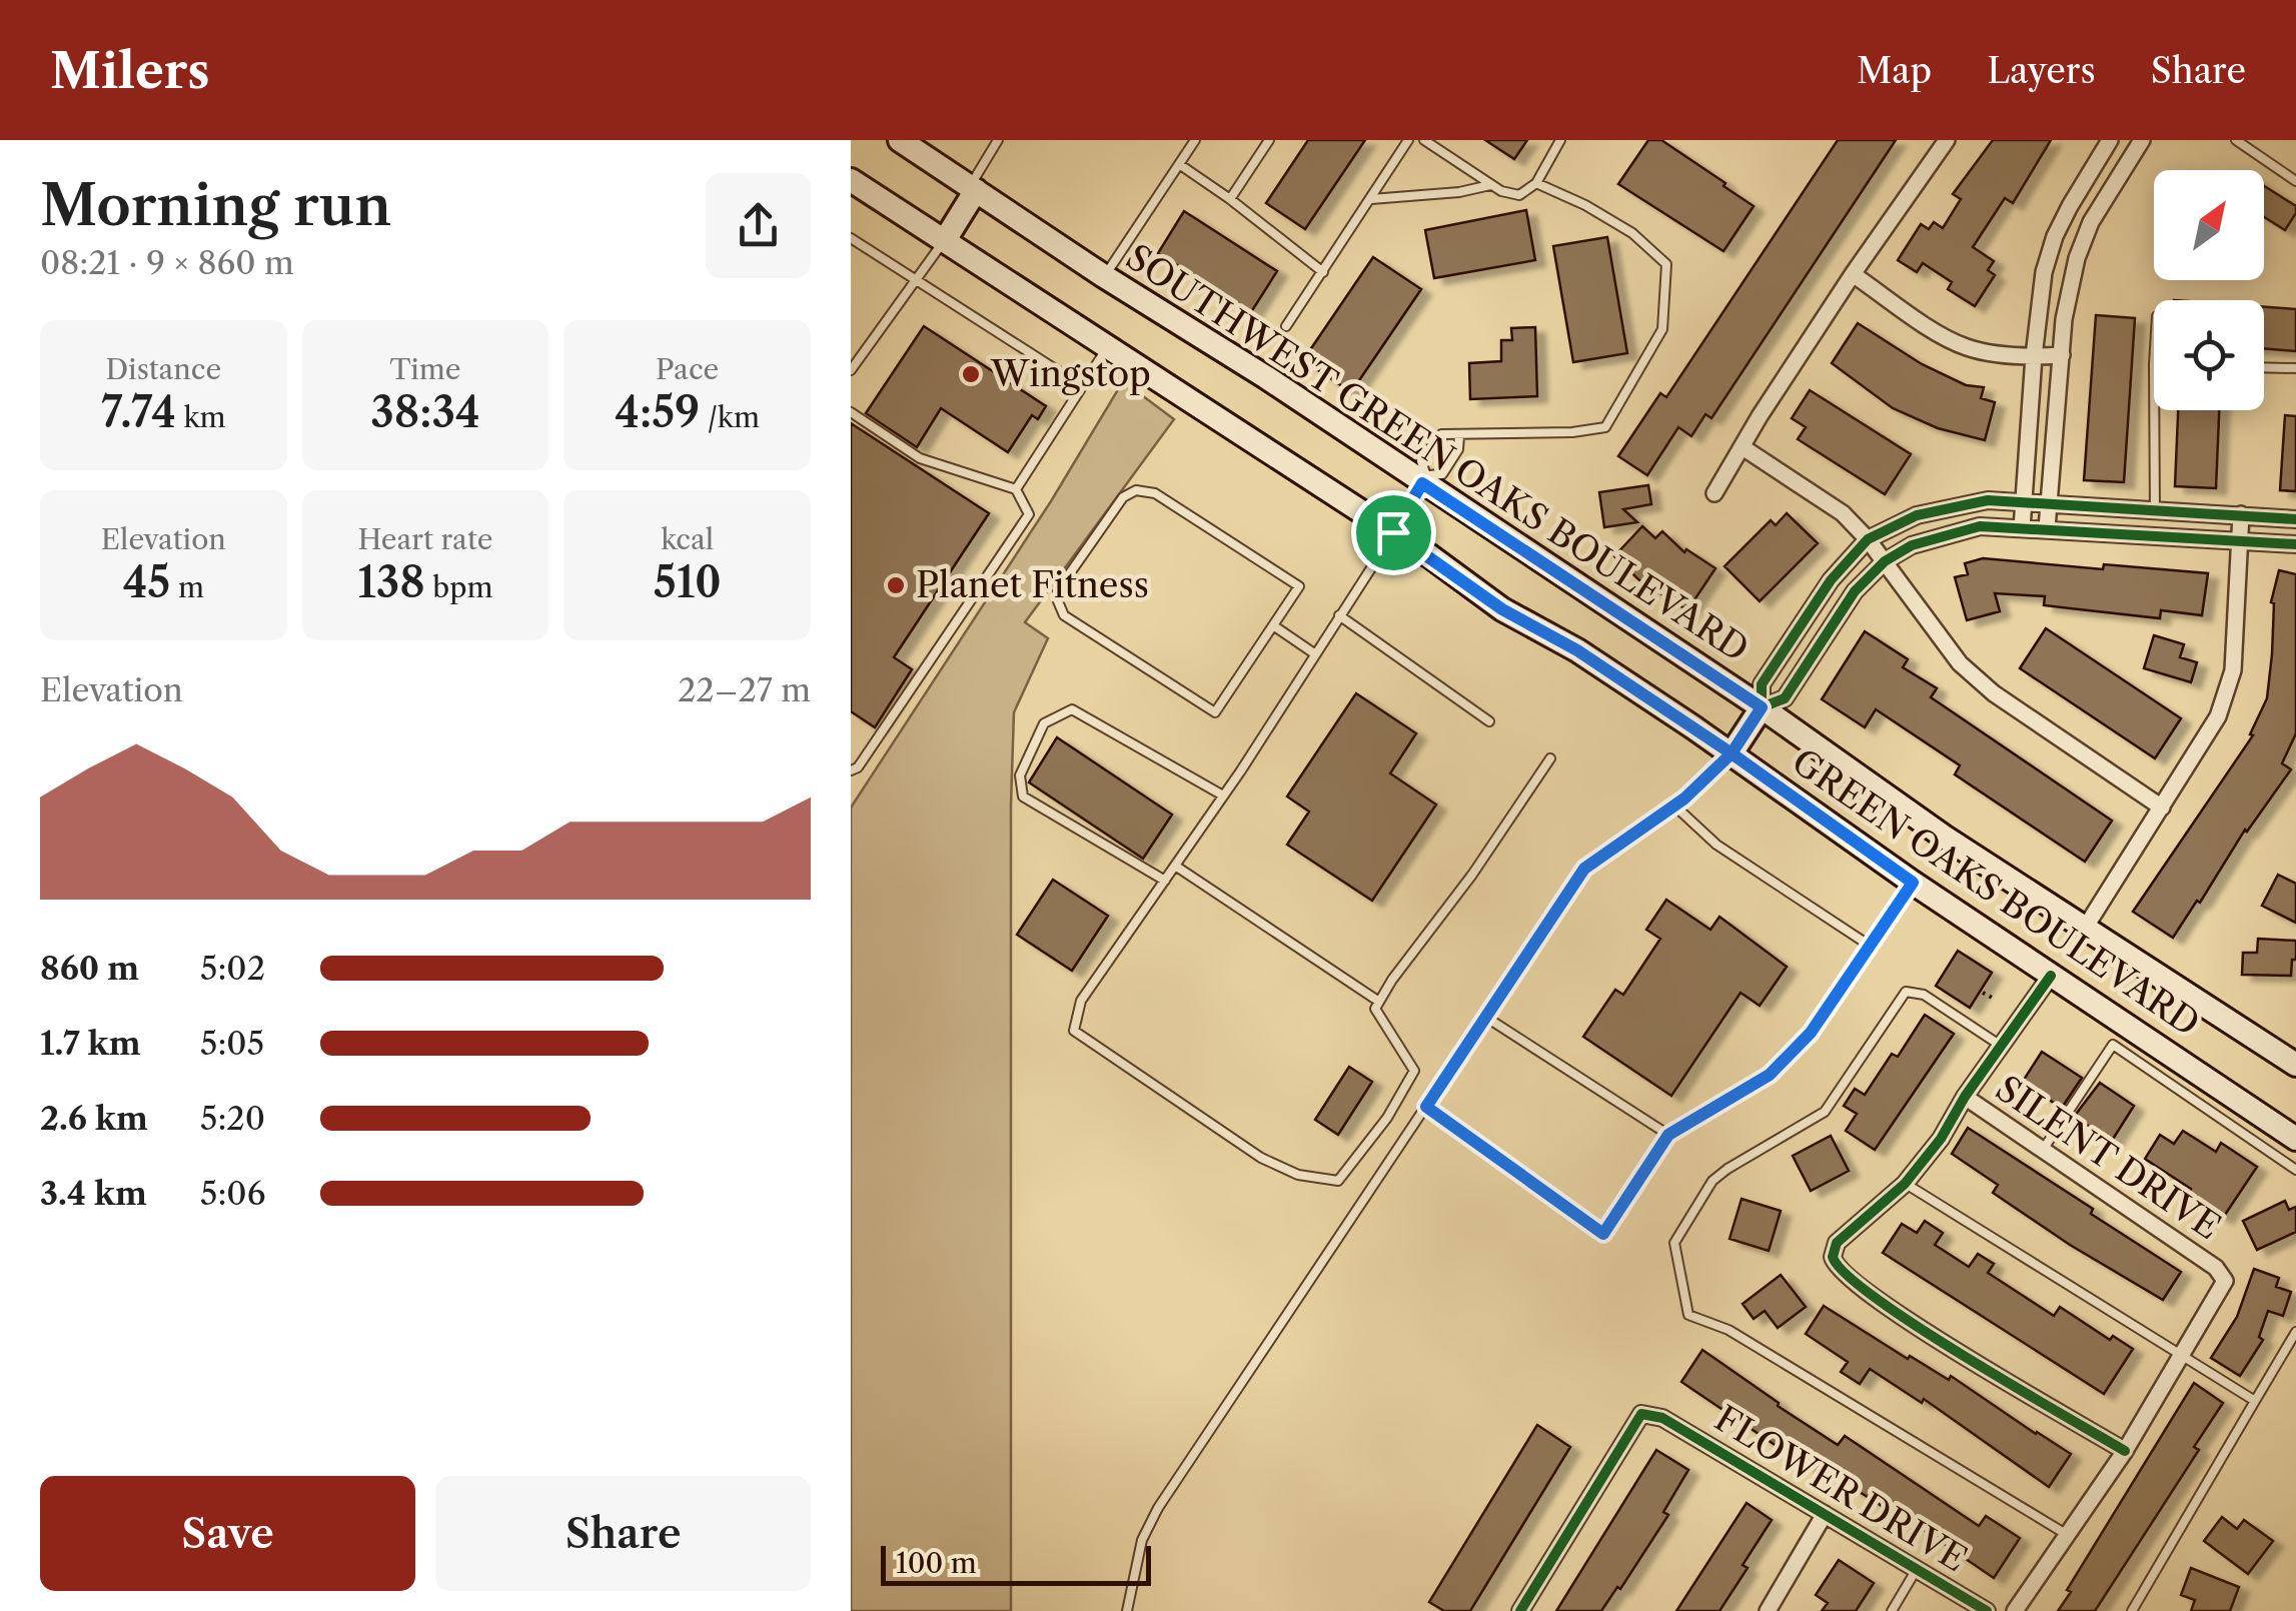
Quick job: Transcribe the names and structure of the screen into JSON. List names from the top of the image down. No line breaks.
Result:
{"streets":{"main road":["SOUTHWEST GREEN OAKS BOULEVARD","GREEN OAKS BOULEVARD"],"street":["SILENT DRIVE","FLOWER DRIVE"]},"crossings":[["SOUTHWEST GREEN OAKS BOULEVARD","GREEN OAKS BOULEVARD"]],"places":["Wingstop","Planet Fitness"],"scale_bar":"100 m","north":"top right","page":{"header":"Milers","nav":["Map","Layers","Share"],"heading":["Morning run","08:21 · 9 × 860 m"],"stats":[["Distance","7.74 km"],["Time","38:34"],["Pace","4:59 /km"],["Elevation","45 m"],["Heart rate","138 bpm"],["kcal","510"]],"chart":["Elevation","22–27 m"],"list":[{"name":"860 m","note":"5:02"},{"name":"1.7 km","note":"5:05"},{"name":"2.6 km","note":"5:20"},{"name":"3.4 km","note":"5:06"}],"buttons":["Save","Share"],"scale":"100 m"}}
